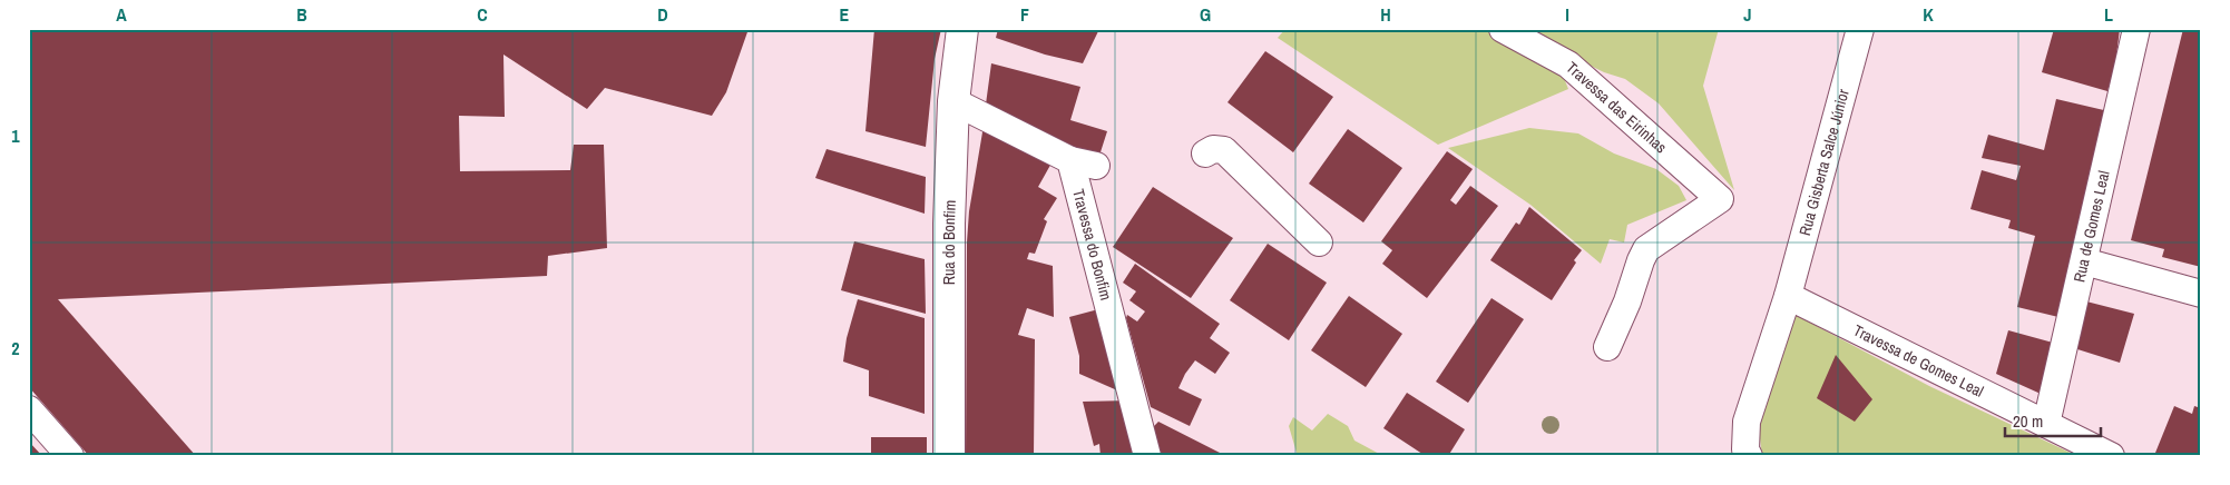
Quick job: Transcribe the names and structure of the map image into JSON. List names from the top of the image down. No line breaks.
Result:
{"streets":{"main road":["Rua do Bonfim"],"street":["Travessa das Eirinhas","Rua Gisberta Salce Júnior","Rua de Gomes Leal","Travessa do Bonfim","Travessa de Gomes Leal"]},"crossings":[["Rua Gisberta Salce Júnior","Travessa de Gomes Leal"],["Rua de Gomes Leal","Travessa de Gomes Leal"]],"scale_bar":"20 m","grid":{"columns":["A","B","C","D","E","F","G","H","I","J","K","L"],"rows":["1","2"]}}
